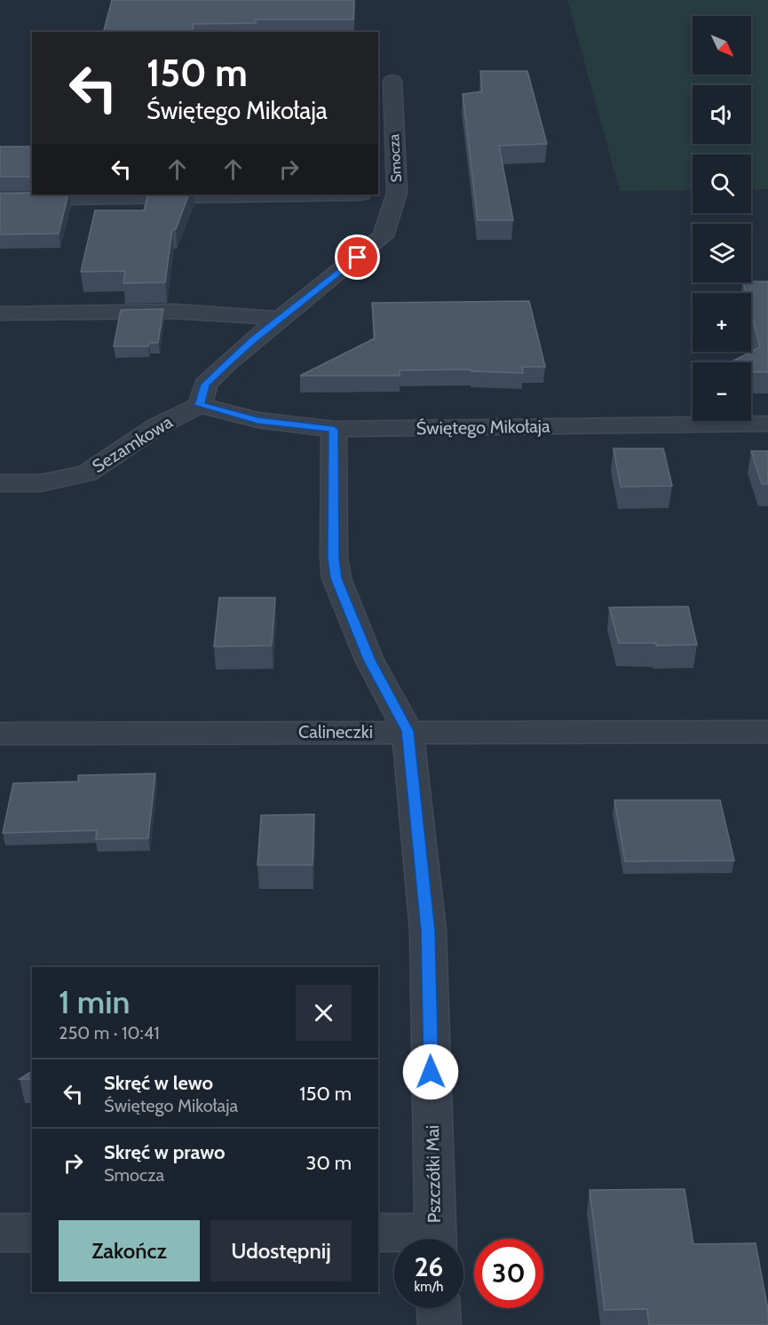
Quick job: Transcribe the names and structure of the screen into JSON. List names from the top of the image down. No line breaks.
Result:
{"streets":{"street":["Smocza","Świętego Mikołaja","Sezamkowa","Calineczki","Pszczółki Mai"]},"crossings":[["Smocza","Świętego Mikołaja"],["Smocza","Sezamkowa"],["Świętego Mikołaja","Sezamkowa"],["Świętego Mikołaja","Pszczółki Mai"],["Calineczki","Pszczółki Mai"]],"north":"bottom right","page":{"map_buttons":["+","−"],"turn":["150 m","Świętego Mikołaja"],"heading":["1 min","250 m · 10:41"],"list":[{"name":"Skręć w lewo","note":"Świętego Mikołaja","value":"150 m"},{"name":"Skręć w prawo","note":"Smocza","value":"30 m"}],"buttons":["Zakończ","Udostępnij"],"speed":"26 km/h","limit":"30"}}
